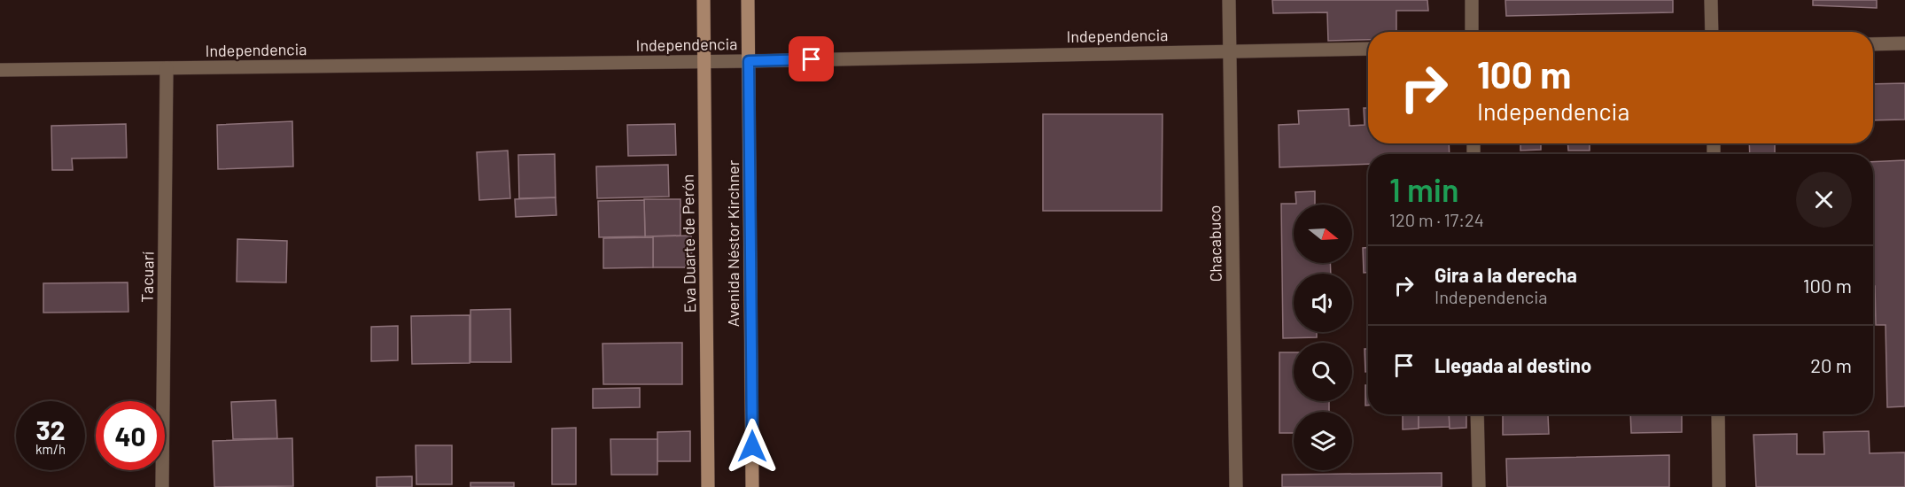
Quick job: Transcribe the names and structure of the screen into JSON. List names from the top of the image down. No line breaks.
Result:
{"streets":{"street":["Independencia","Eva Duarte de Perón","Avenida Néstor Kirchner","Chacabuco","Tacuarí"]},"crossings":[["Independencia","Eva Duarte de Perón"],["Independencia","Avenida Néstor Kirchner"],["Independencia","Chacabuco"],["Independencia","Tacuarí"]],"north":"right","page":{"turn":["100 m","Independencia"],"heading":["1 min","120 m · 17:24"],"list":[{"name":"Gira a la derecha","note":"Independencia","value":"100 m"},{"name":"Llegada al destino","value":"20 m"}],"speed":"32 km/h","limit":"40"}}
